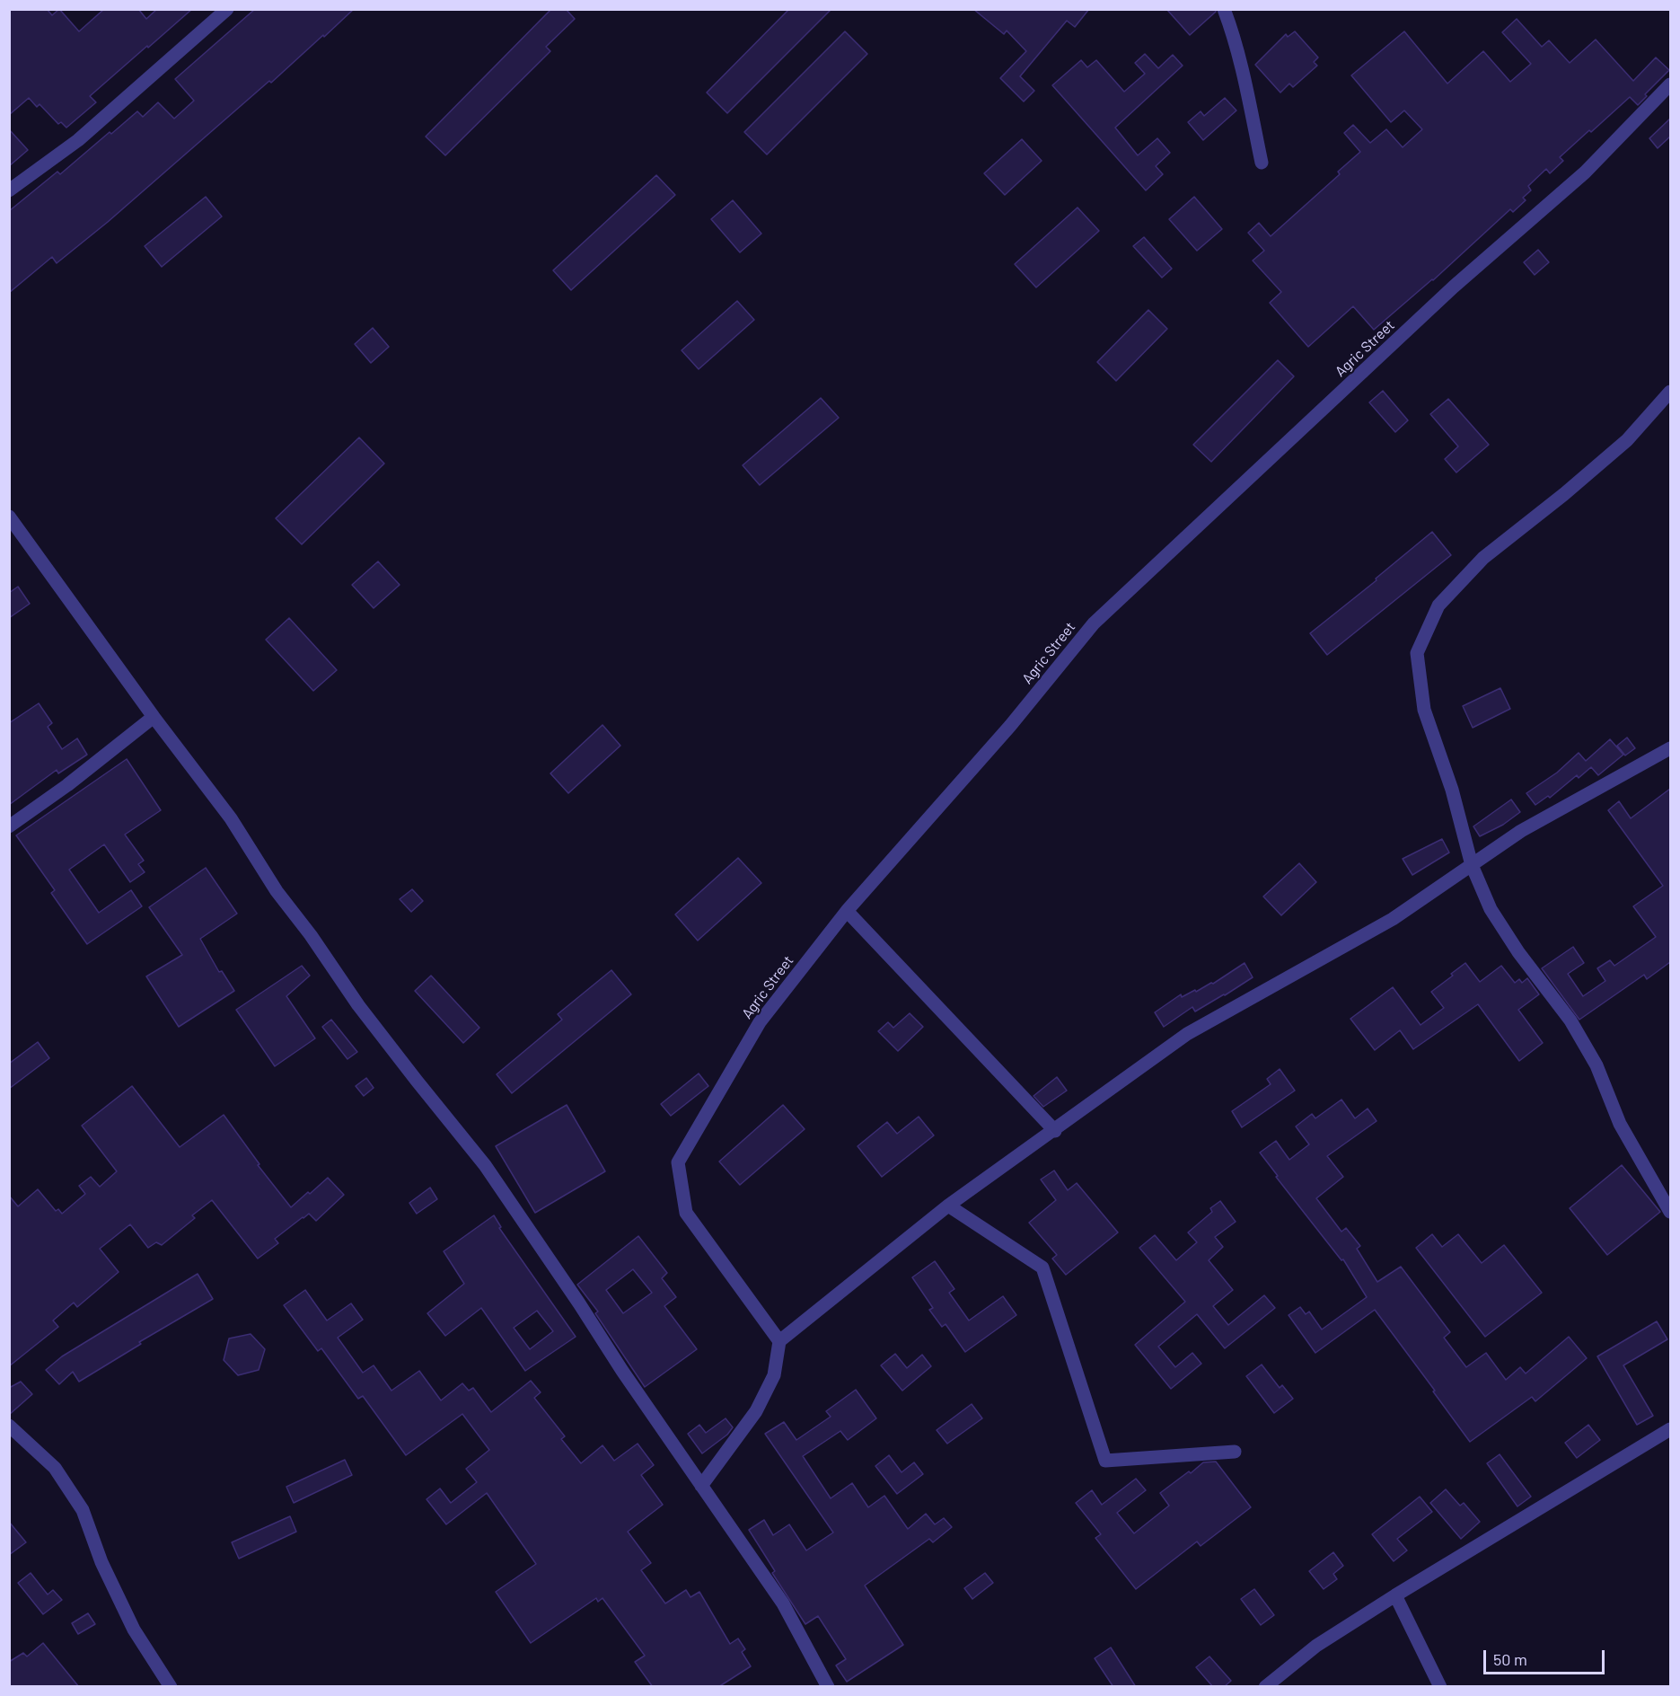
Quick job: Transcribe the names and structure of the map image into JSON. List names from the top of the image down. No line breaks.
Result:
{"streets":{"street":["Agric Street"]},"scale_bar":"50 m"}
